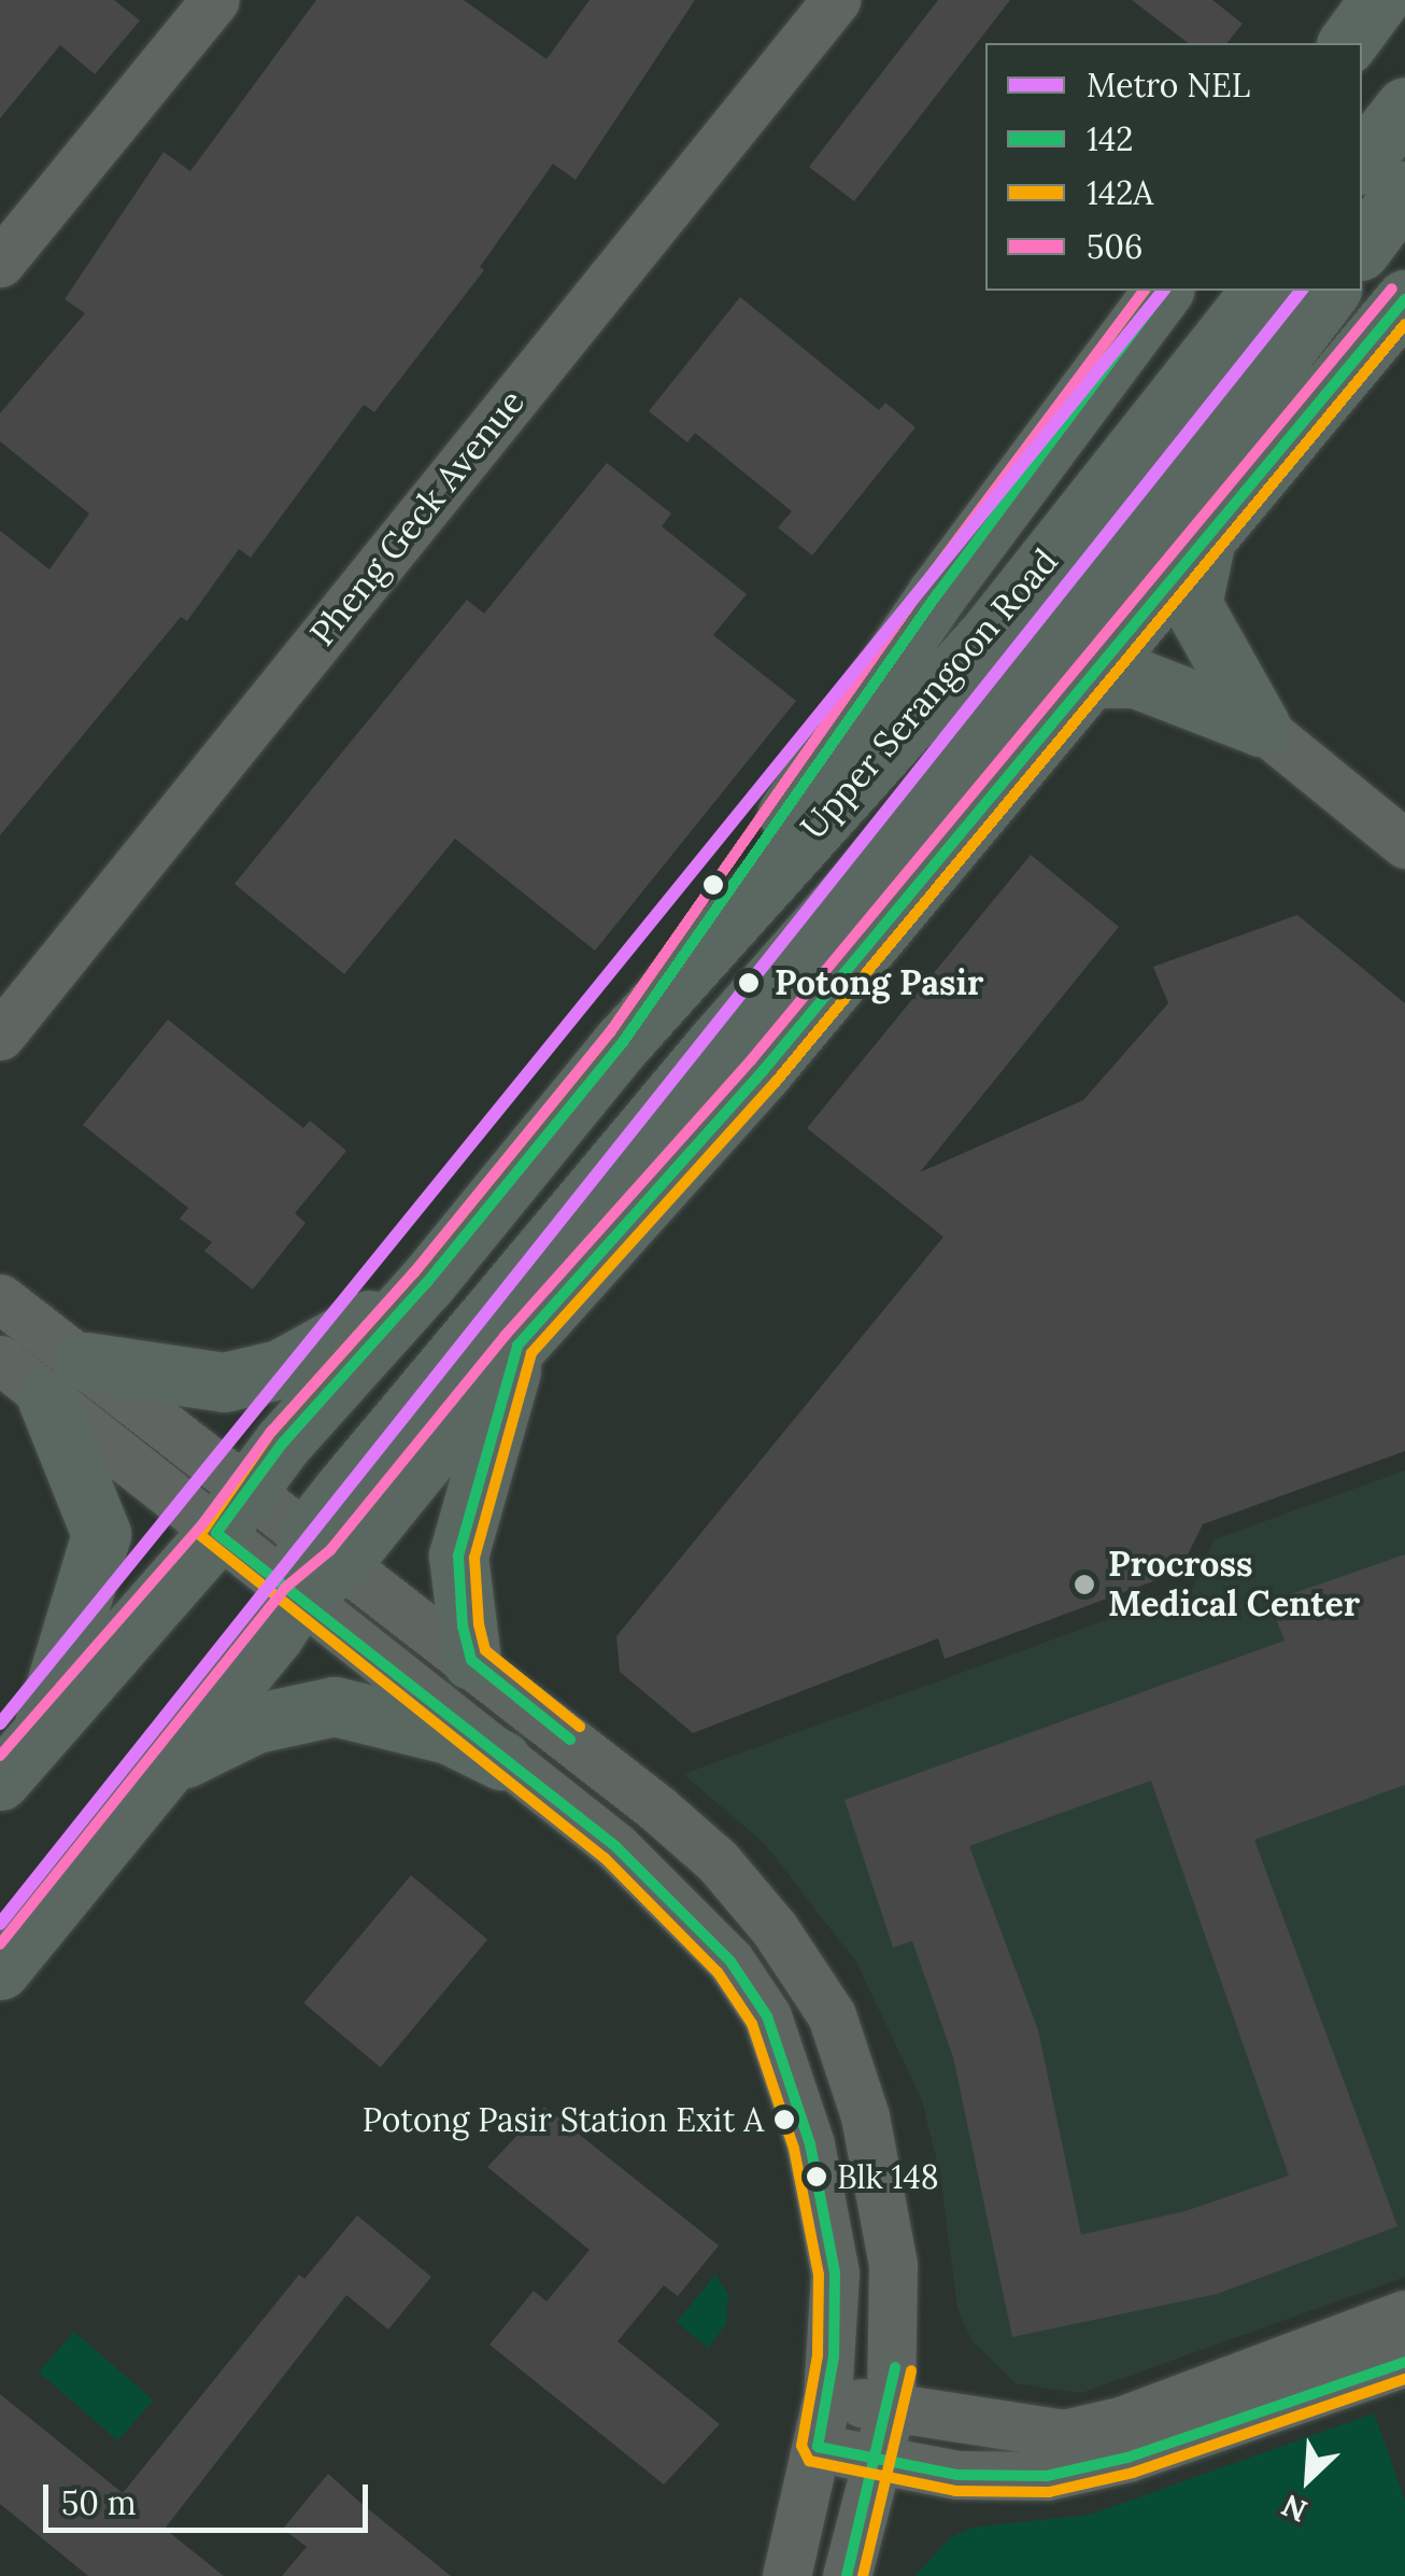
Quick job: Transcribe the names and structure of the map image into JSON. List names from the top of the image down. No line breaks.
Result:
{"streets":{"main road":["Upper Serangoon Road"],"street":["Pheng Geck Avenue"]},"places":["Potong Pasir","Procross Medical Center","Potong Pasir Station Exit A","Blk 148"],"lines":["transit line 506","metro line NEL","transit line 142","transit line 142A"],"legend":["Metro NEL","142","142A","506"],"scale_bar":"50 m","north":"bottom left"}
